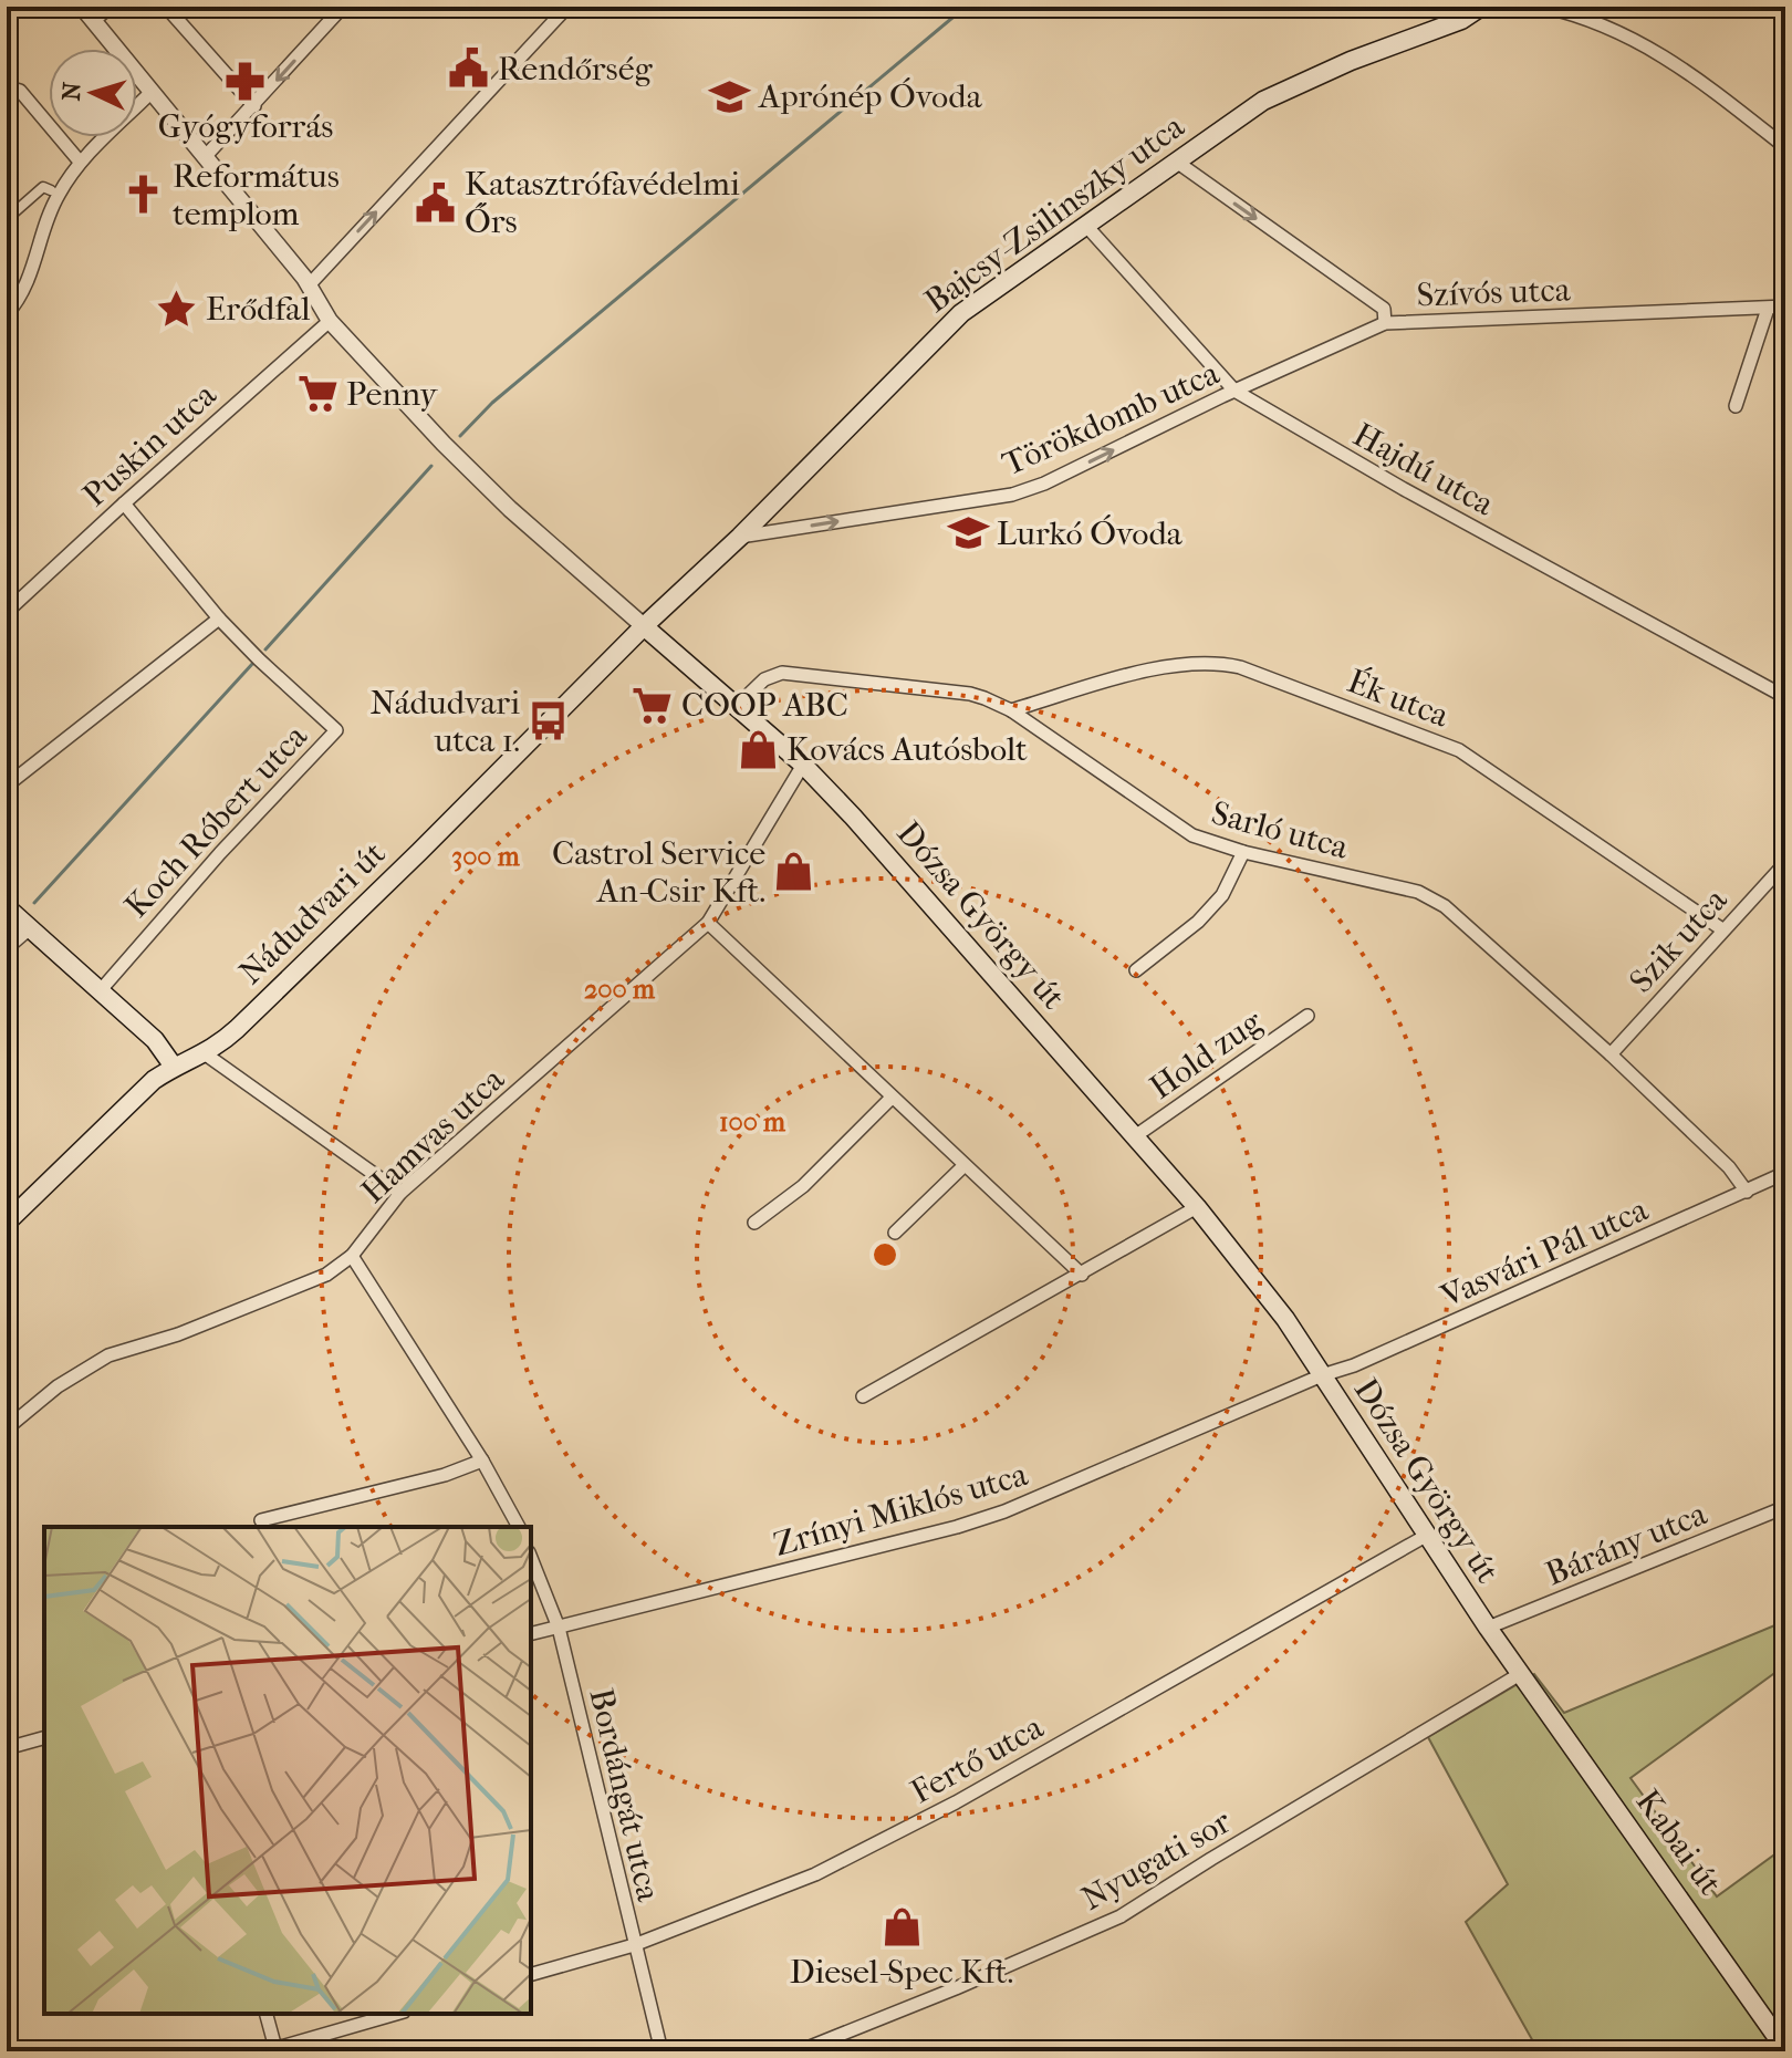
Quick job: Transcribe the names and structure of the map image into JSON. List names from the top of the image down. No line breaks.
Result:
{"streets":{"main road":["Bajcsy-Zsilinszky utca","Nádudvari út","Dózsa György út","Kabai út"],"street":["Szívós utca","Törökdomb utca","Puskin utca","Hajdú utca","Ék utca","Koch Róbert utca","Sarló utca","Szik utca","Hold zug","Hamvas utca","Vasvári Pál utca","Zrínyi Miklós utca","Bárány utca","Fertő utca","Bordángát utca","Nyugati sor"]},"crossings":[["Bajcsy-Zsilinszky utca","Szívós utca"],["Bajcsy-Zsilinszky utca","Törökdomb utca"],["Bajcsy-Zsilinszky utca","Hajdú utca"],["Bajcsy-Zsilinszky utca","Nádudvari út"],["Bajcsy-Zsilinszky utca","Dózsa György út"],["Szívós utca","Törökdomb utca"],["Törökdomb utca","Hajdú utca"],["Puskin utca","Dózsa György út"],["Ék utca","Sarló utca"],["Ék utca","Szik utca"],["Sarló utca","Dózsa György út"],["Sarló utca","Szik utca"],["Sarló utca","Vasvári Pál utca"],["Nádudvari út","Dózsa György út"],["Dózsa György út","Hold zug"],["Dózsa György út","Hamvas utca"],["Dózsa György út","Vasvári Pál utca"],["Dózsa György út","Zrínyi Miklós utca"],["Dózsa György út","Bárány utca"],["Dózsa György út","Fertő utca"],["Dózsa György út","Kabai út"],["Dózsa György út","Nyugati sor"],["Vasvári Pál utca","Zrínyi Miklós utca"],["Zrínyi Miklós utca","Bordángát utca"],["Fertő utca","Bordángát utca"],["Kabai út","Nyugati sor"]],"one_way":["Szívós utca","Törökdomb utca"],"places":{"public building":["Rendőrség","Katasztrófavédelmi Őrs"],"pharmacy":["Gyógyforrás"],"school or university":["Aprónép Óvoda","Lurkó Óvoda"],"church":["Református templom"],"place":["Erődfal"],"supermarket":["Penny","COOP ABC"],"bus stop":["Nádudvari utca 1."],"shop":["Kovács Autósbolt","Castrol Service An-Csir Kft.","Diesel-Spec Kft."]},"north":"left","rings":["300 m","200 m","100 m"]}
